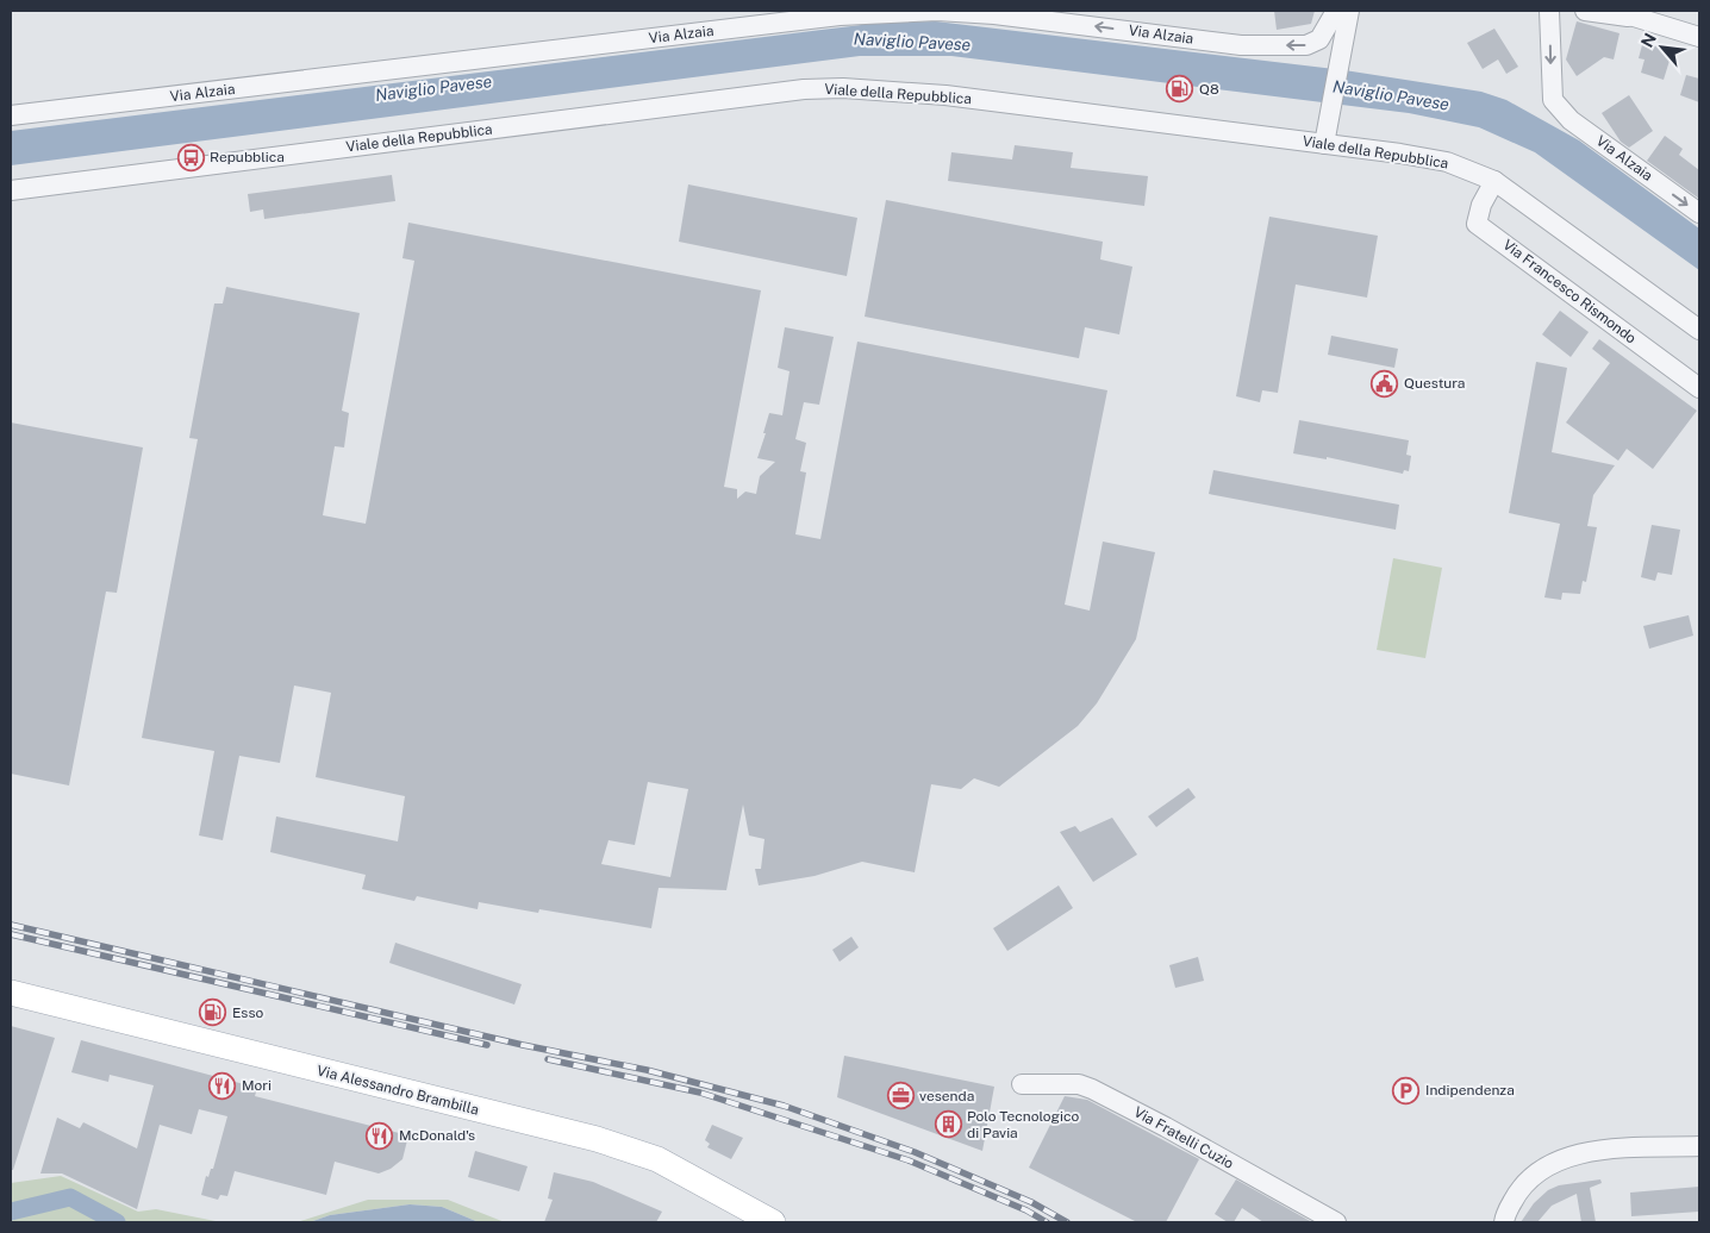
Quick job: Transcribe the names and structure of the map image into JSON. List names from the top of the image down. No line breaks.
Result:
{"streets":{"main road":["Via Alessandro Brambilla"],"street":["Via Alzaia","Viale della Repubblica","Via Francesco Rismondo","Via Fratelli Cuzio"]},"crossings":[["Viale della Repubblica","Via Francesco Rismondo"]],"water":["Naviglio Pavese"],"places":{"fuel station":["Q8","Esso"],"bus stop":["Repubblica"],"public building":["Questura"],"restaurant":["Mori","McDonald's"],"parking":["Indipendenza"],"office":["vesenda"],"building":["Polo Tecnologico di Pavia"]},"north":"top left"}
